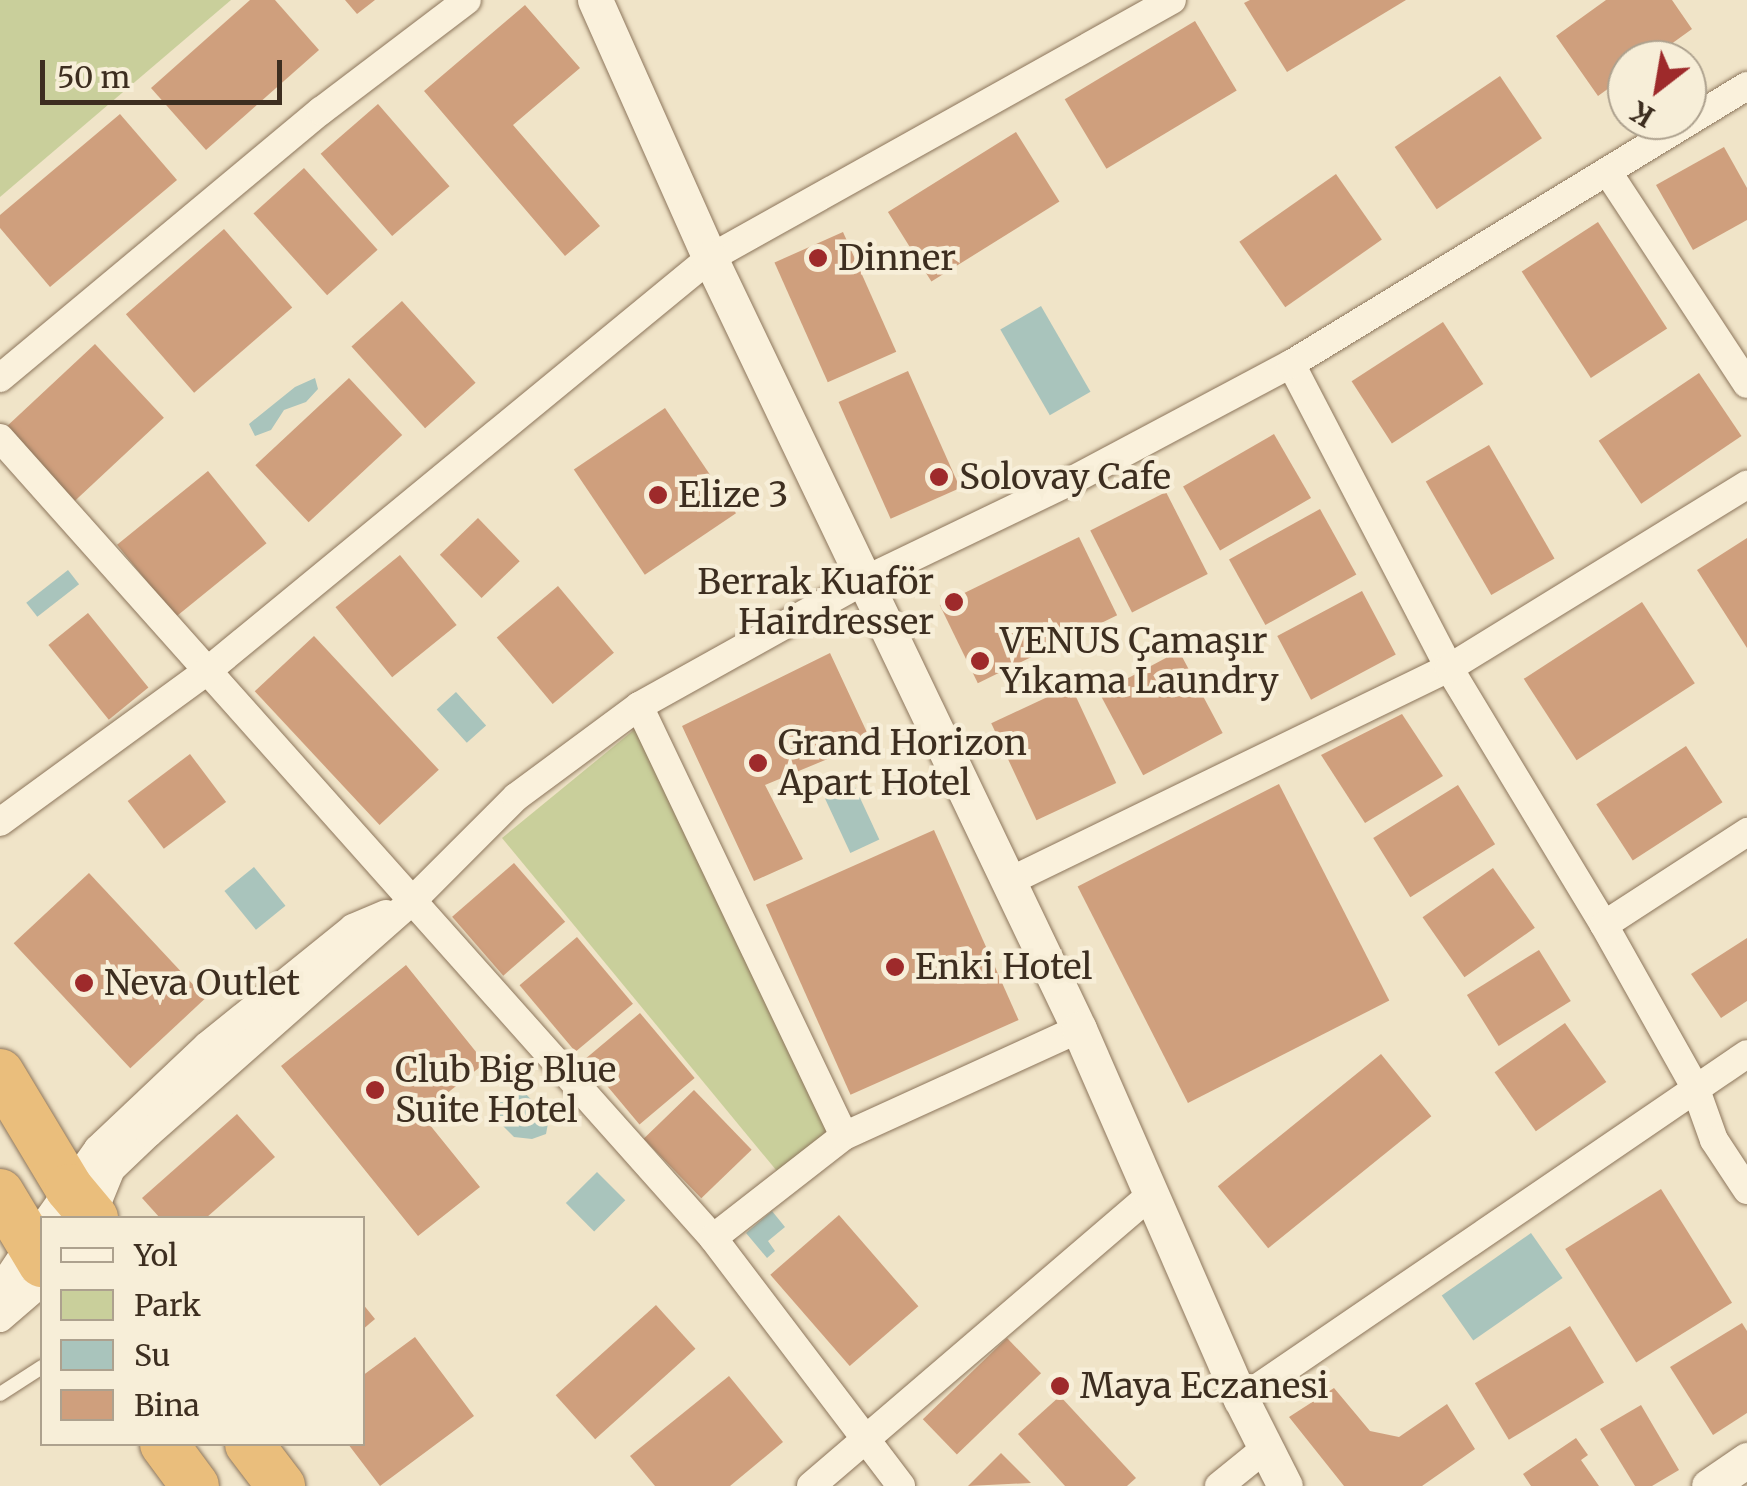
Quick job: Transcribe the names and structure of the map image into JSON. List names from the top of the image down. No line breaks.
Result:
{"places":["Dinner","Solovay Cafe","Elize 3","Berrak Kuaför Hairdresser","VENUS Çamaşır Yıkama Laundry","Grand Horizon Apart Hotel","Enki Hotel","Neva Outlet","Club Big Blue Suite Hotel","Maya Eczanesi"],"legend":["Yol","Park","Su","Bina"],"scale_bar":"50 m","north":"bottom left"}
